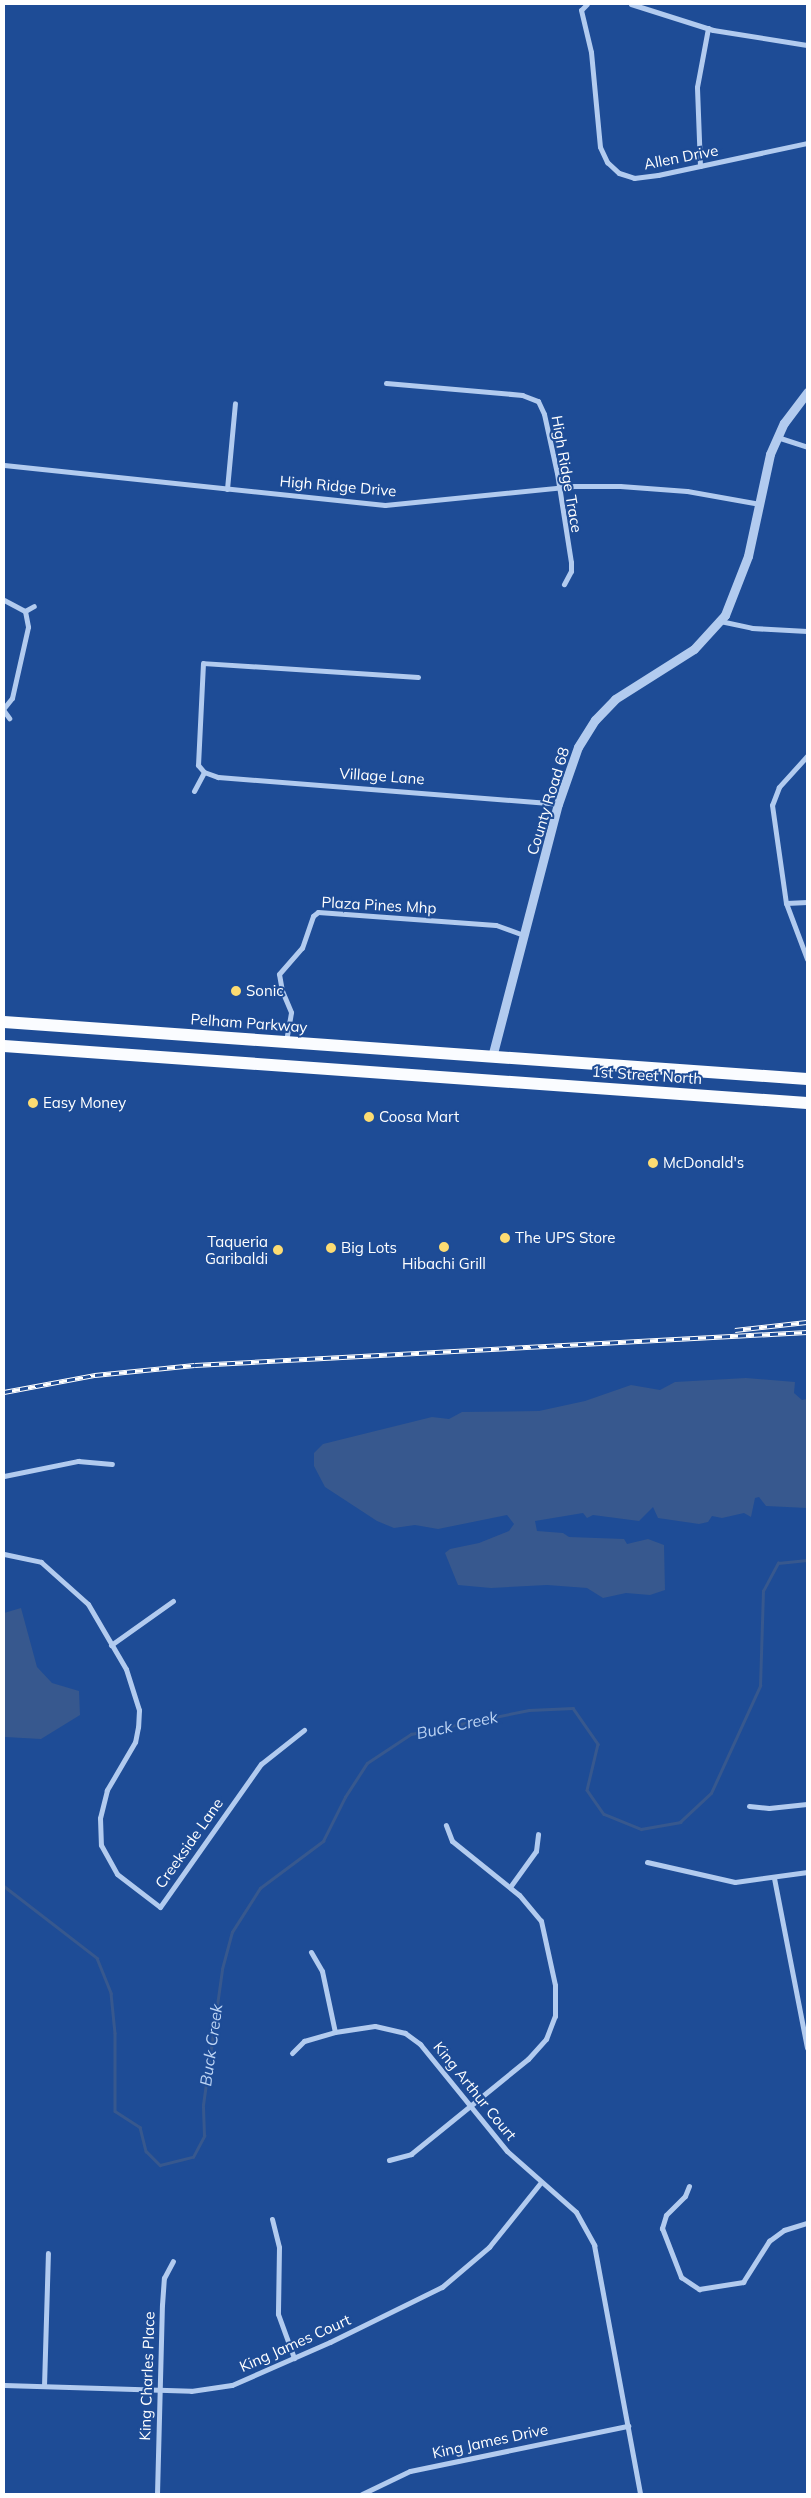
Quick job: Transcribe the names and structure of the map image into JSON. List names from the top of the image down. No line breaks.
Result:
{"streets":{"main road":["Pelham Parkway","1st Street North"],"street":["Allen Drive","High Ridge Trace","High Ridge Drive","Village Lane","County Road 68","Plaza Pines Mhp","Creekside Lane","King Arthur Court","King James Court","King Charles Place","King James Drive"]},"crossings":[["High Ridge Trace","High Ridge Drive"],["High Ridge Drive","County Road 68"],["Village Lane","County Road 68"],["County Road 68","Plaza Pines Mhp"],["County Road 68","Pelham Parkway"],["County Road 68","1st Street North"],["Plaza Pines Mhp","Pelham Parkway"],["Pelham Parkway","1st Street North"],["King Arthur Court","King James Court"],["King Arthur Court","King James Drive"],["King James Court","King Charles Place"]],"water":["Buck Creek"],"places":["Sonic","Easy Money","Coosa Mart","McDonald's","The UPS Store","Hibachi Grill","Big Lots","Taqueria Garibaldi"]}
